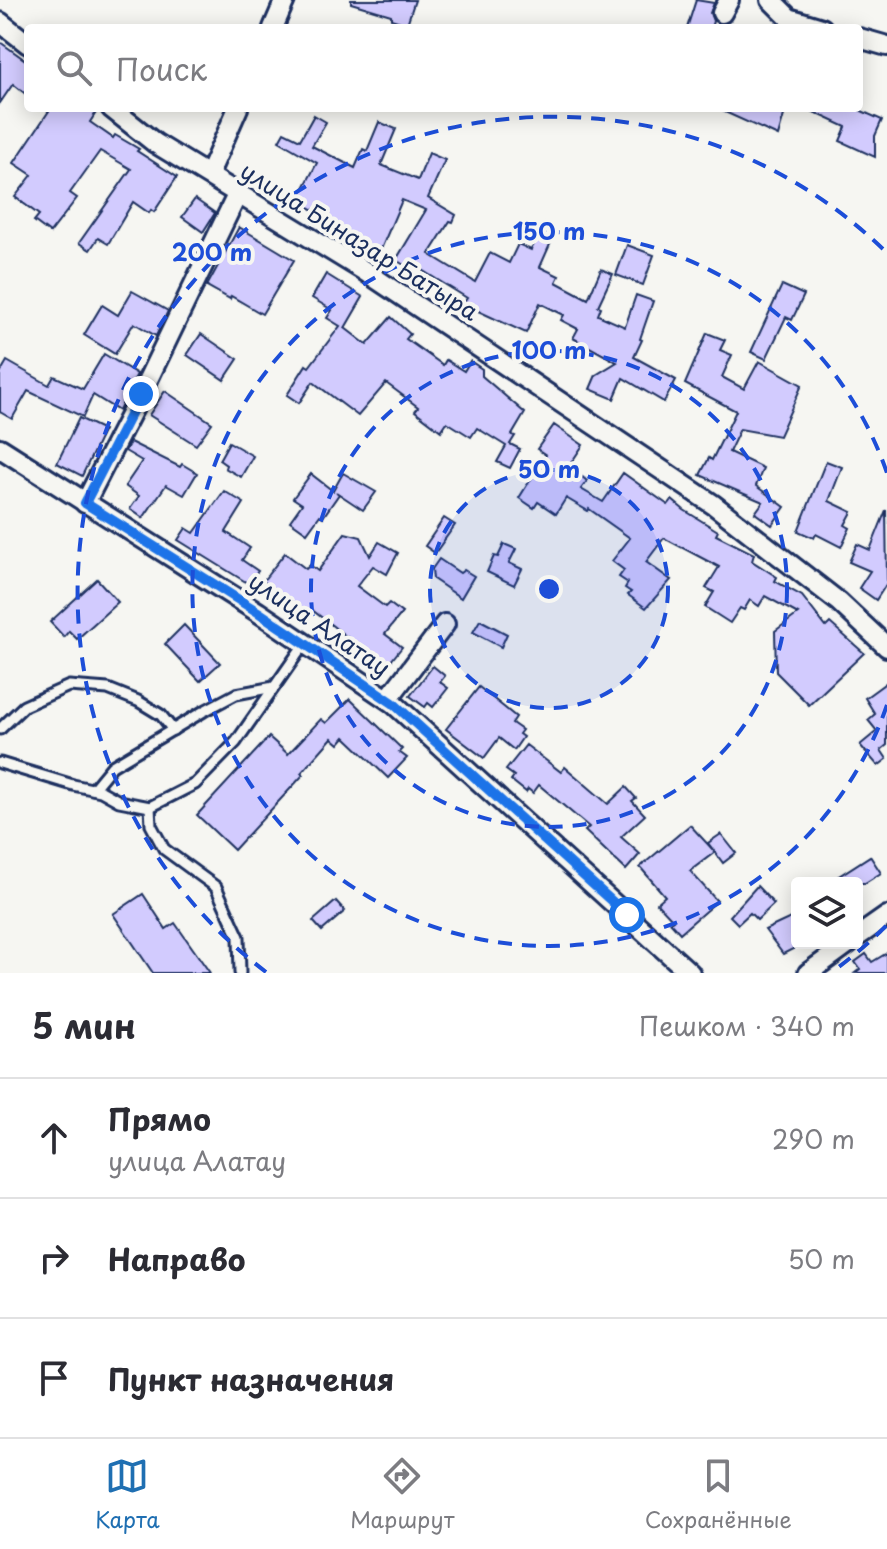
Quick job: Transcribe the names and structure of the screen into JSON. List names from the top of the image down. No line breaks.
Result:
{"streets":{"street":["улица Биназар Батыра","улица Алатау"]},"page":{"search":"Поиск","heading":["5 мин","Пешком · 340 m"],"list":[["Прямо","улица Алатау","290 m"],["Направо","50 m"],"Пункт назначения"],"nav":["Карта","Маршрут","Сохранённые"]},"rings":["150 m","200 m","100 m","50 m"]}
